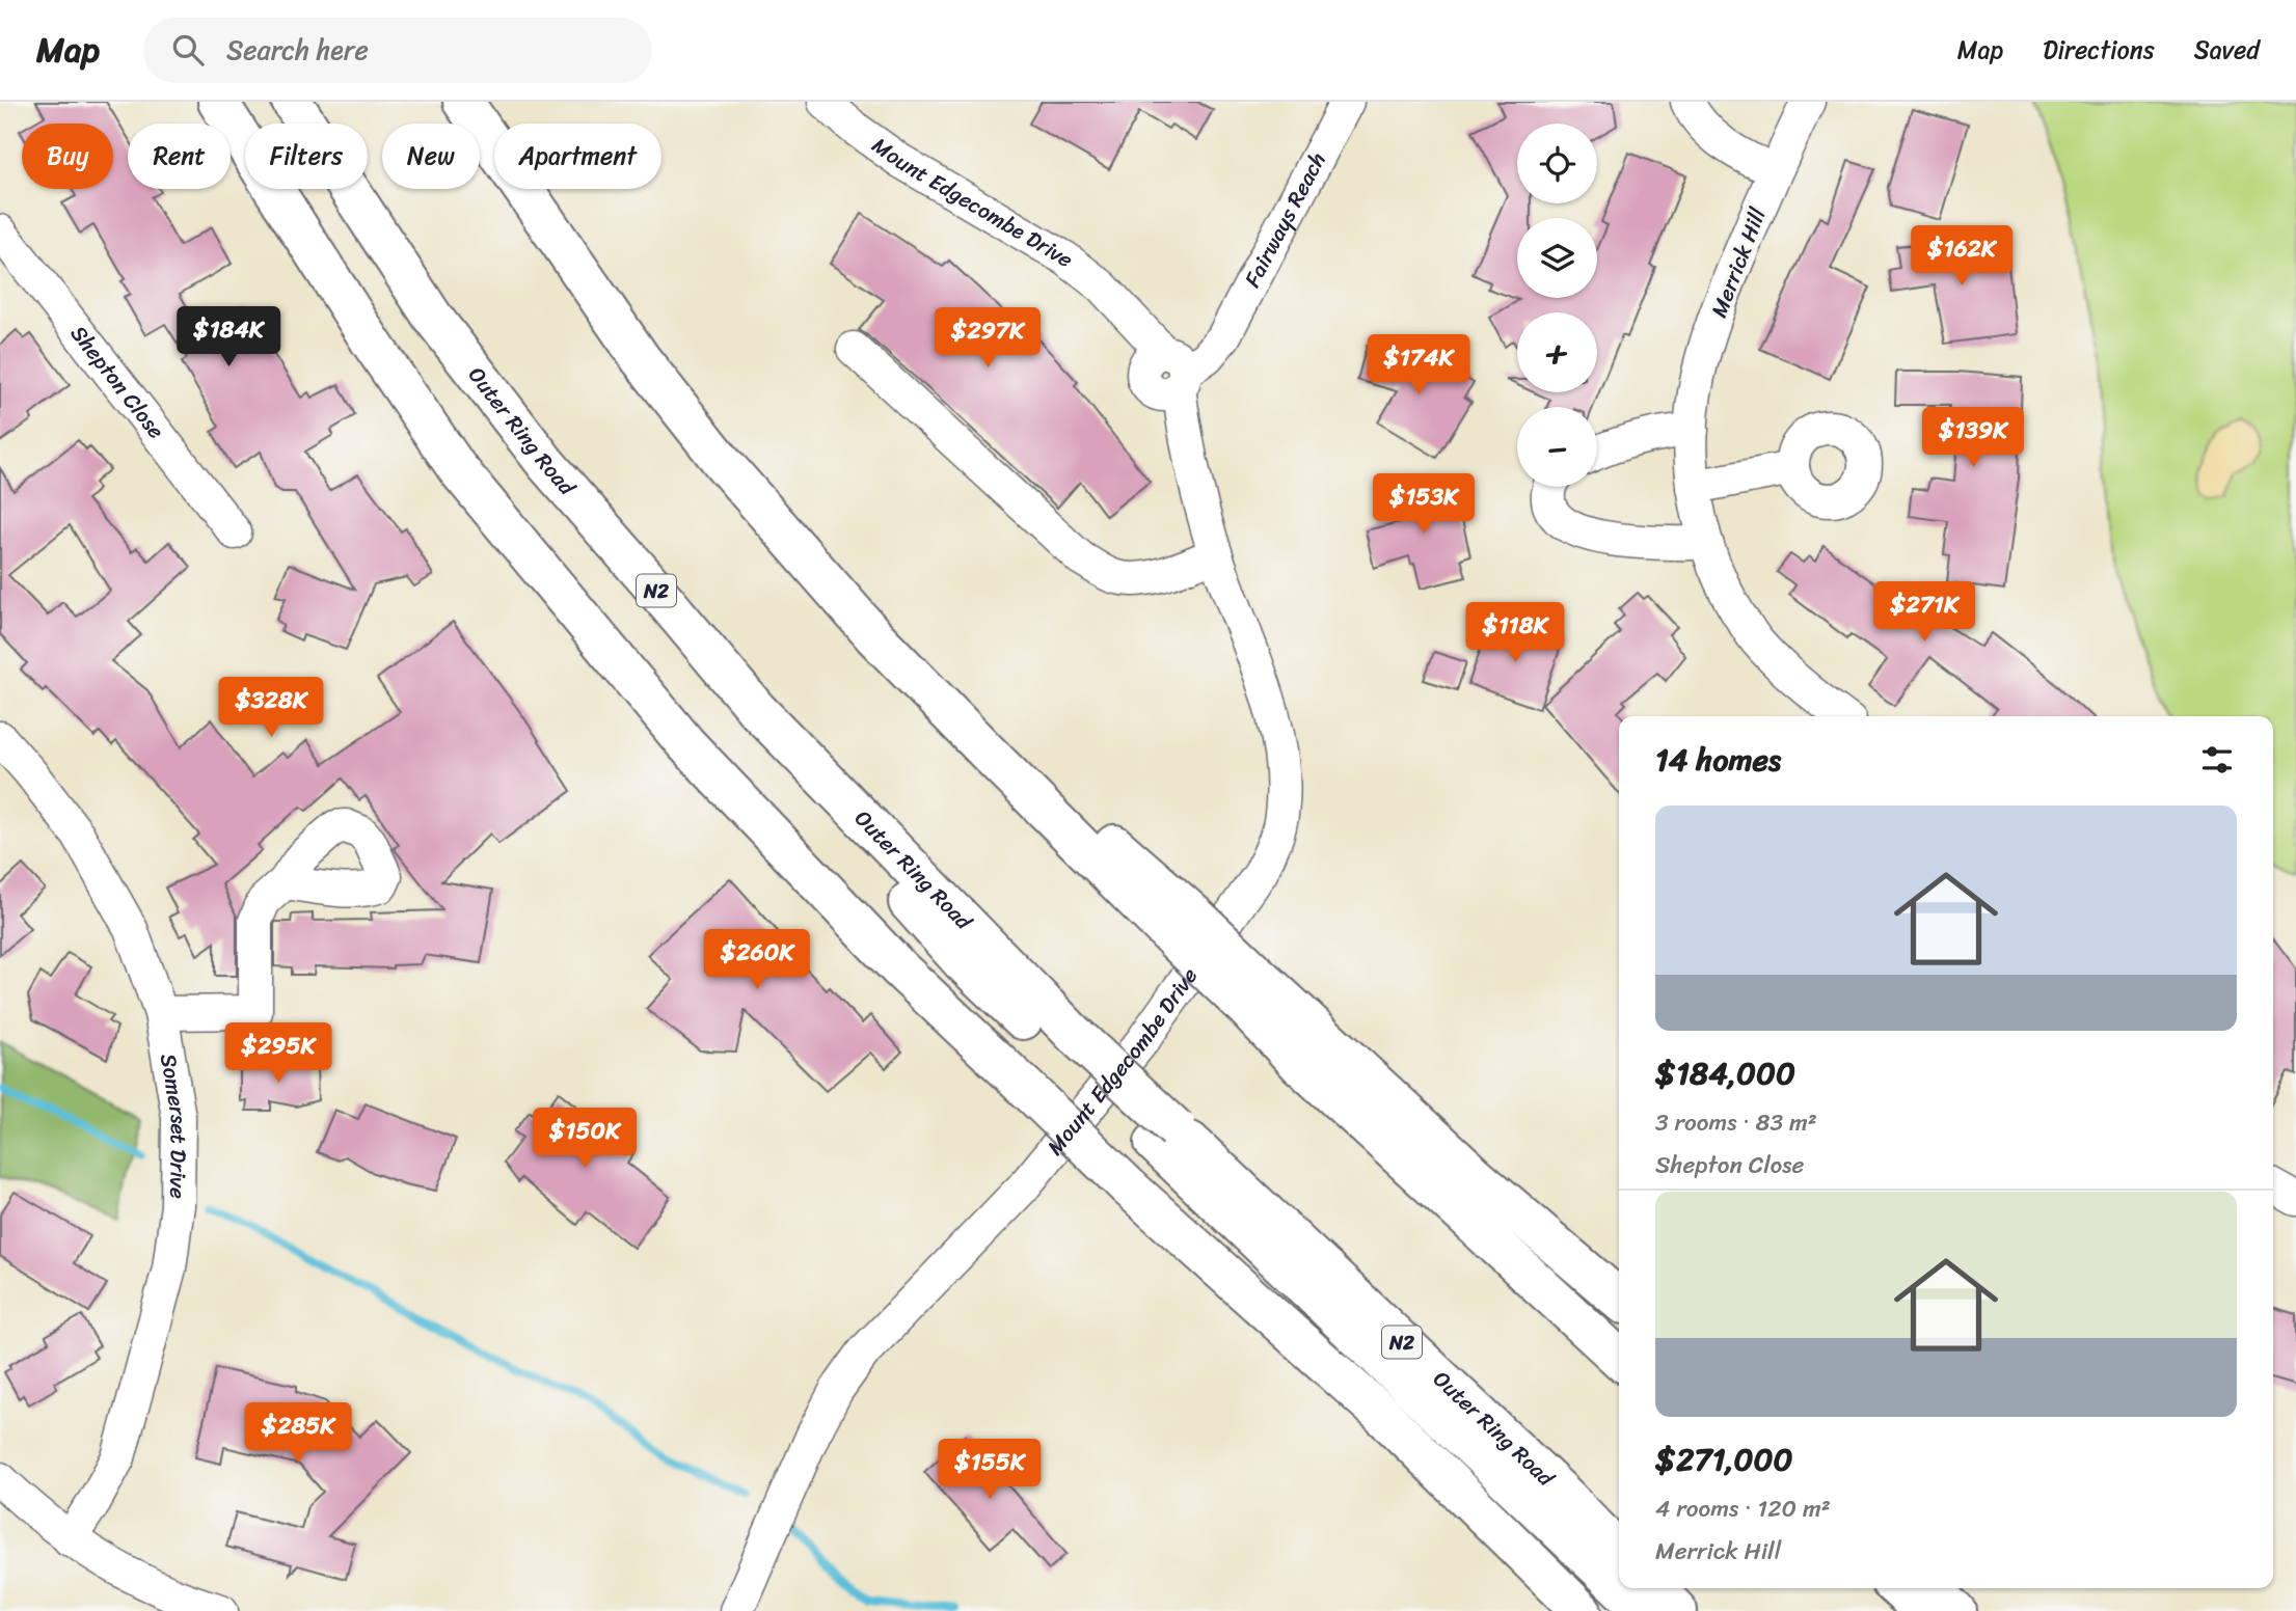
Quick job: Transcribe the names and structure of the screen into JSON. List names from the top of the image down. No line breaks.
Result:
{"streets":{"highway":["Outer Ring Road","N2"],"street":["Mount Edgecombe Drive","Fairways Reach","Merrick Hill","Shepton Close","Somerset Drive"]},"crossings":[["Mount Edgecombe Drive","Fairways Reach"]],"page":{"header":"Map","search":"Search here","nav":["Map","Directions","Saved"],"map_buttons":["+","−"],"chip":["Buy","Rent","Filters","New","Apartment"],"price":["$162K","$184K","$297K","$174K","$139K","$153K","$271K","$118K","$328K","$260K","$295K","$150K","$285K","$155K"],"heading":"14 homes","list":[{"name":"$184,000","note":"3 rooms · 83 m² · Shepton Close"},{"name":"$271,000","note":"4 rooms · 120 m² · Merrick Hill"}]}}
